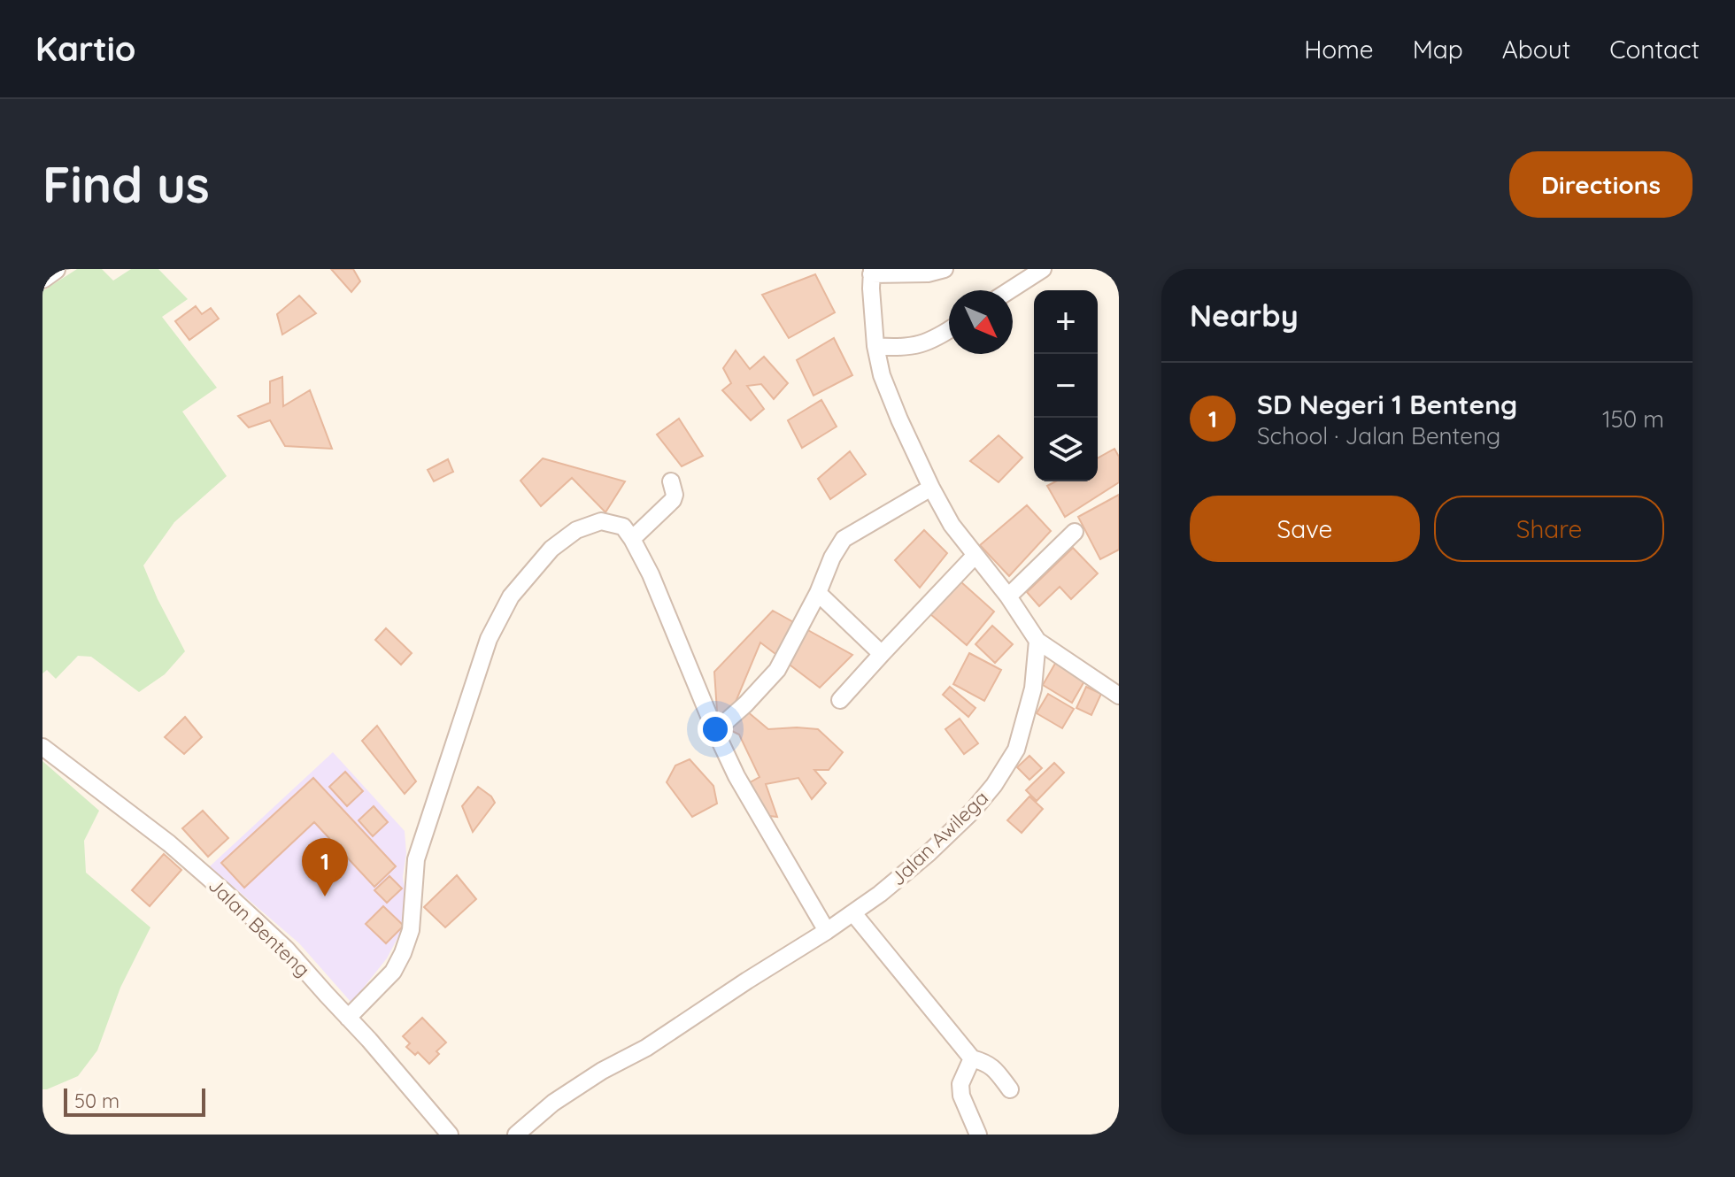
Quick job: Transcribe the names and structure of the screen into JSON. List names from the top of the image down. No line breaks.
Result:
{"streets":{"street":["Jalan Awilega","Jalan Benteng"]},"scale_bar":"50 m","north":"bottom right","page":{"header":"Kartio","nav":["Home","Map","About","Contact"],"buttons":["Directions",["Save","Share"]],"title":"Find us","heading":"Nearby","map_buttons":["+","−"],"list":[{"mark":"1","name":"SD Negeri 1 Benteng","note":"School · Jalan Benteng","value":"150 m"}],"pins":"1","scale":"50 m"}}
